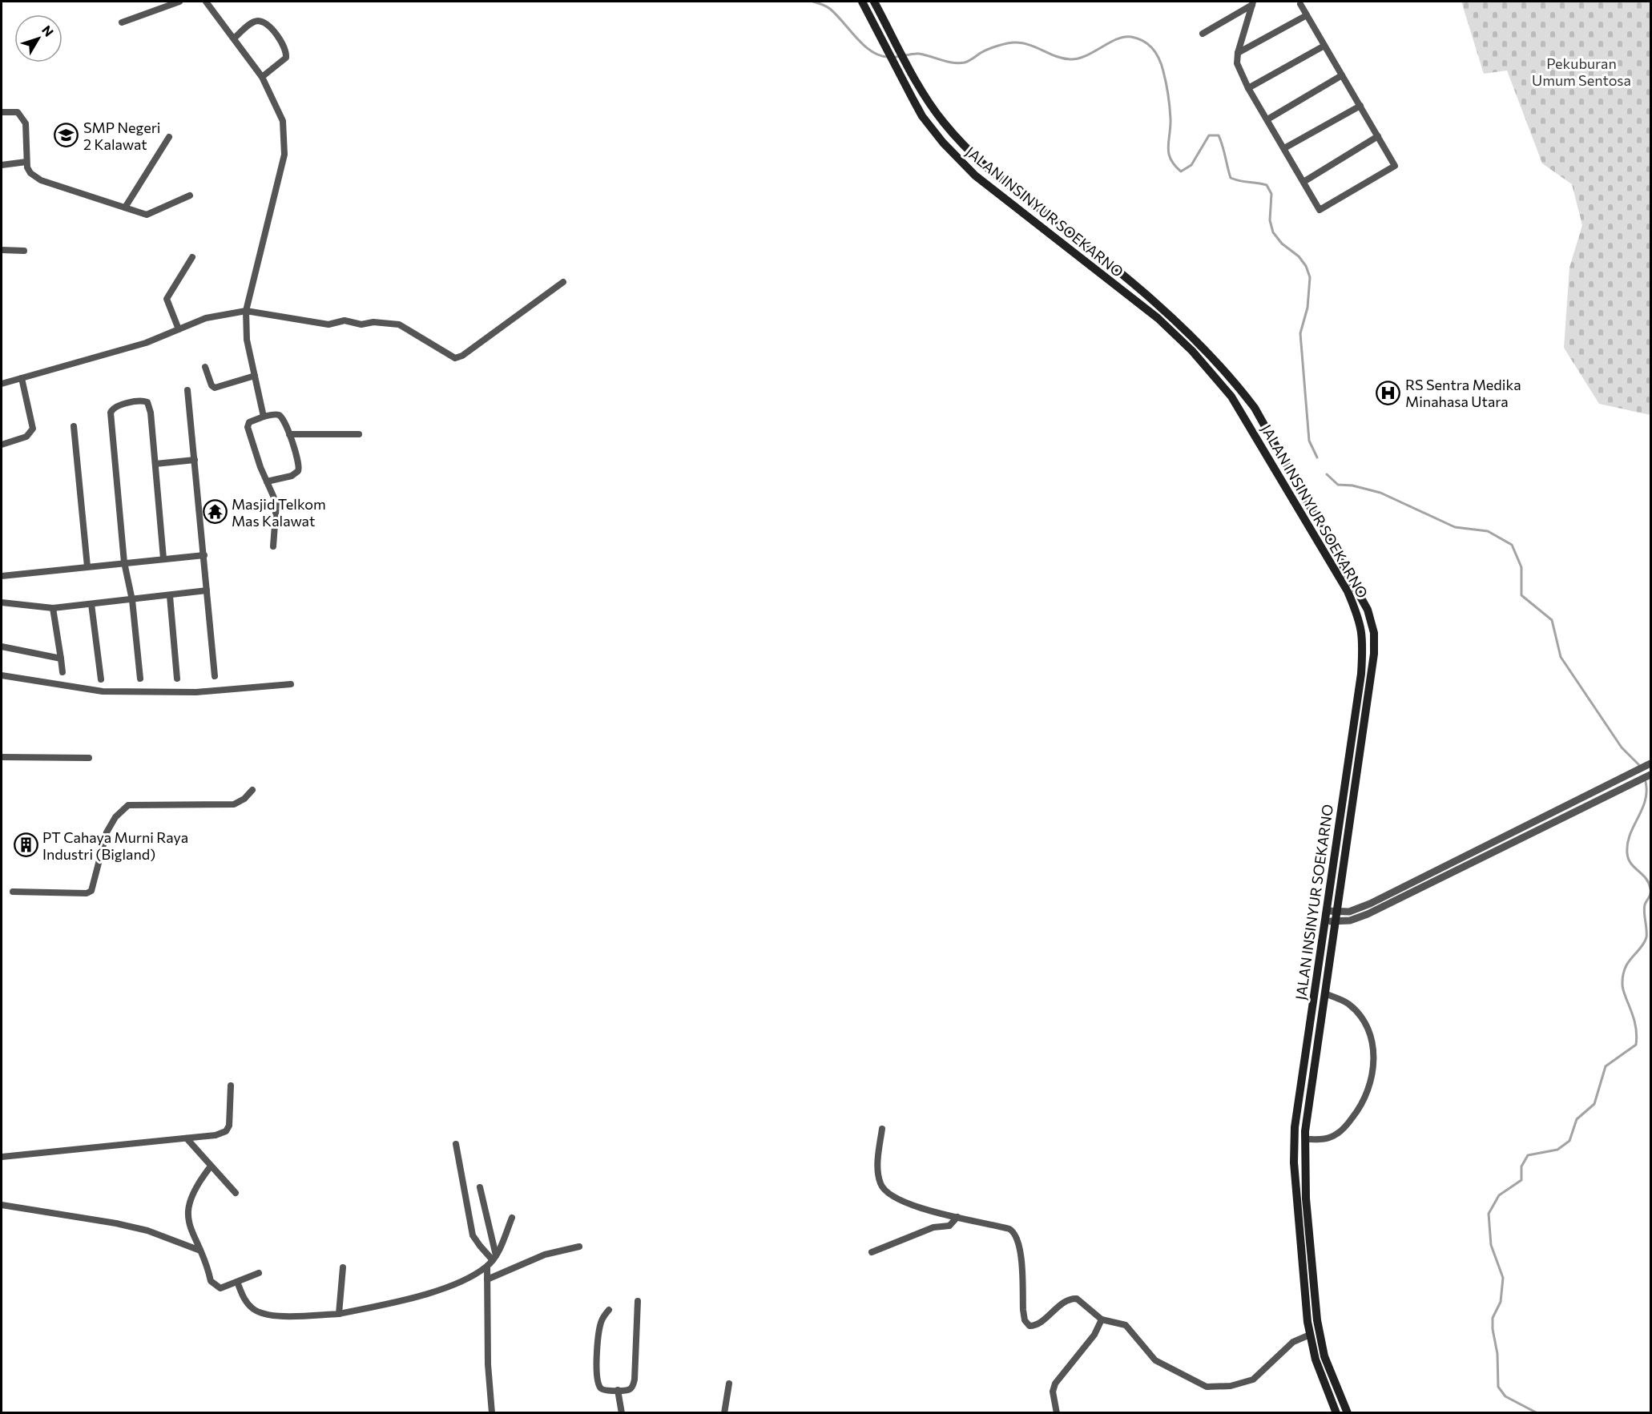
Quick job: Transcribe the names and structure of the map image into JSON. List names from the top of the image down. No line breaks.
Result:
{"streets":{"main road":["JALAN INSINYUR SOEKARNO"]},"parks":["Pekuburan Umum Sentosa"],"places":{"school or university":["SMP Negeri 2 Kalawat"],"hospital":["RS Sentra Medika Minahasa Utara"],"temple":["Masjid Telkom Mas Kalawat"],"building":["PT Cahaya Murni Raya Industri (Bigland)"]},"north":"top right"}
